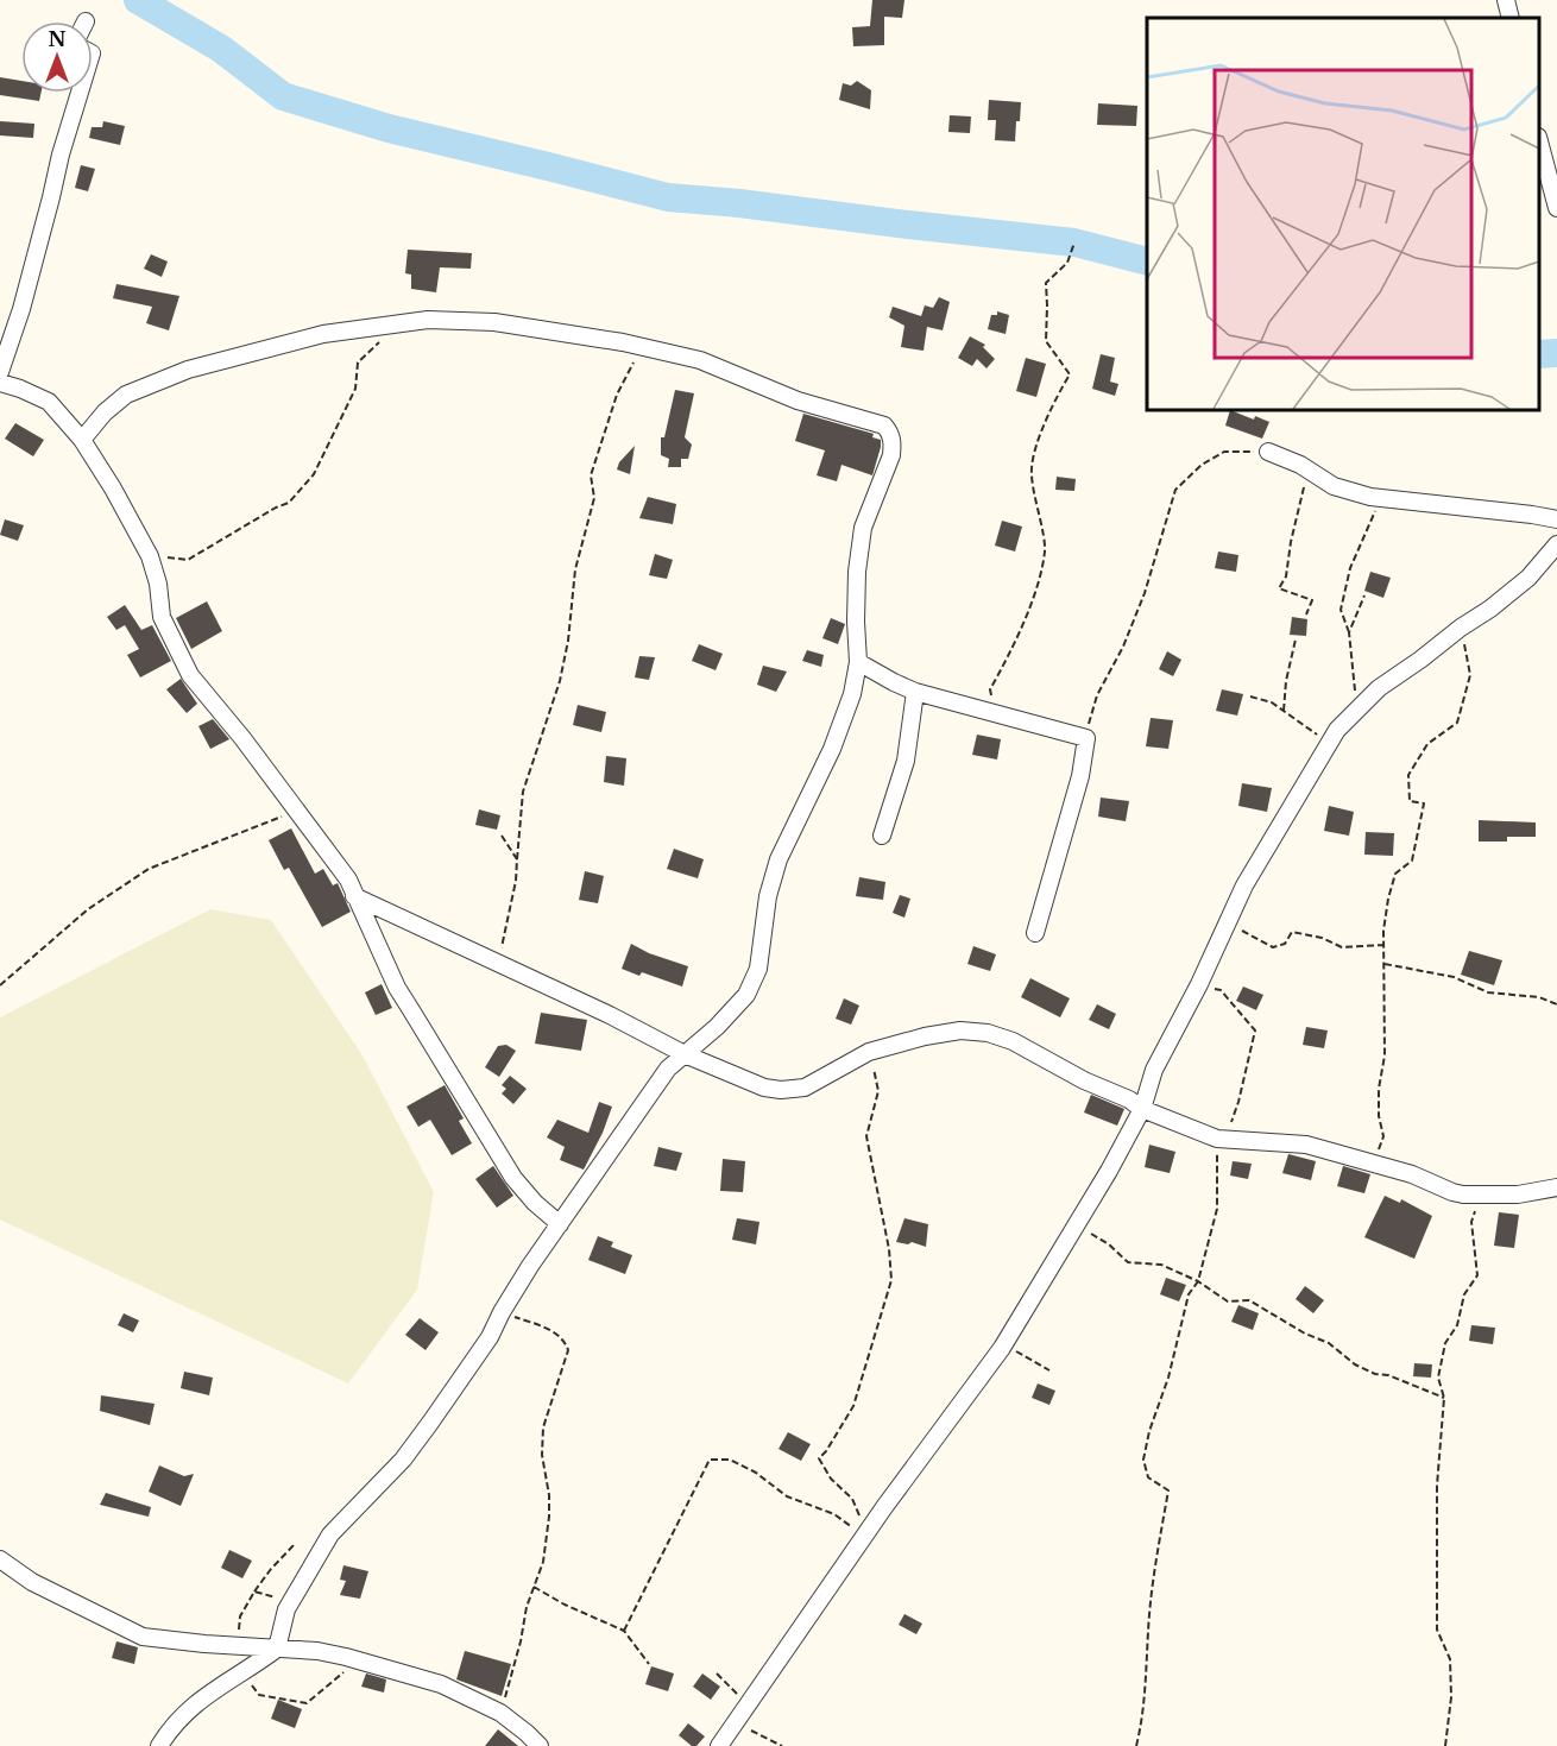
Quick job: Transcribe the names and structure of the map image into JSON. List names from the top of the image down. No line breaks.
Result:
{"north":"top"}
